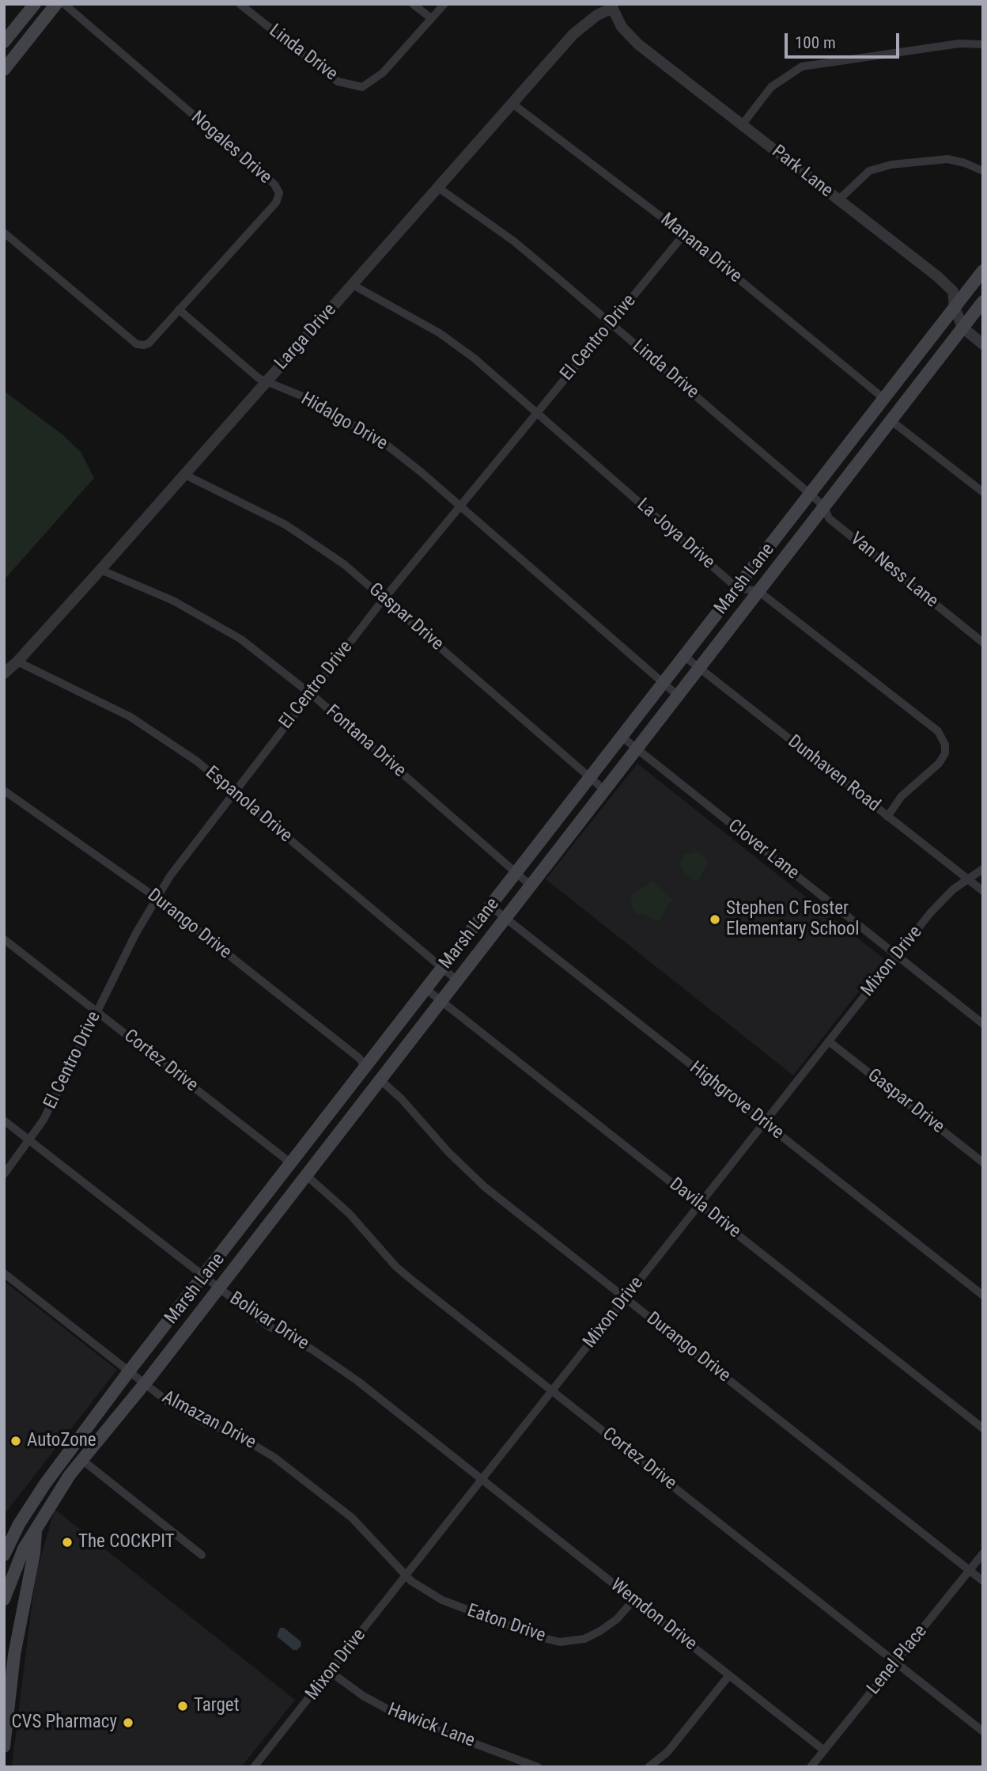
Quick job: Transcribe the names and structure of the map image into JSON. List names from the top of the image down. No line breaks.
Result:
{"streets":{"main road":["Marsh Lane"],"street":["Linda Drive","Nogales Drive","Park Lane","Manana Drive","Larga Drive","El Centro Drive","Hidalgo Drive","La Joya Drive","Van Ness Lane","Gaspar Drive","Fontana Drive","Dunhaven Road","Espanola Drive","Clover Lane","Durango Drive","Mixon Drive","Cortez Drive","Highgrove Drive","Davila Drive","Bolivar Drive","Almazan Drive","Wemdon Drive","Eaton Drive","Lenel Place","Hawick Lane"]},"crossings":[["Linda Drive","Larga Drive"],["Linda Drive","El Centro Drive"],["Linda Drive","Van Ness Lane"],["Linda Drive","Marsh Lane"],["Nogales Drive","Hidalgo Drive"],["Park Lane","Larga Drive"],["Park Lane","Marsh Lane"],["Manana Drive","Larga Drive"],["Manana Drive","El Centro Drive"],["Manana Drive","Marsh Lane"],["Larga Drive","Hidalgo Drive"],["Larga Drive","La Joya Drive"],["Larga Drive","Gaspar Drive"],["Larga Drive","Fontana Drive"],["Larga Drive","Espanola Drive"],["El Centro Drive","Hidalgo Drive"],["El Centro Drive","La Joya Drive"],["El Centro Drive","Gaspar Drive"],["El Centro Drive","Fontana Drive"],["El Centro Drive","Espanola Drive"],["El Centro Drive","Durango Drive"],["El Centro Drive","Cortez Drive"],["El Centro Drive","Bolivar Drive"],["Hidalgo Drive","Marsh Lane"],["La Joya Drive","Marsh Lane"],["Van Ness Lane","Marsh Lane"],["Marsh Lane","Gaspar Drive"],["Marsh Lane","Fontana Drive"],["Marsh Lane","Dunhaven Road"],["Marsh Lane","Espanola Drive"],["Marsh Lane","Clover Lane"],["Marsh Lane","Durango Drive"],["Marsh Lane","Cortez Drive"],["Marsh Lane","Highgrove Drive"],["Marsh Lane","Davila Drive"],["Marsh Lane","Bolivar Drive"],["Marsh Lane","Almazan Drive"],["Gaspar Drive","Mixon Drive"],["Dunhaven Road","Mixon Drive"],["Clover Lane","Mixon Drive"],["Durango Drive","Mixon Drive"],["Durango Drive","Lenel Place"],["Mixon Drive","Cortez Drive"],["Mixon Drive","Highgrove Drive"],["Mixon Drive","Davila Drive"],["Mixon Drive","Bolivar Drive"],["Mixon Drive","Almazan Drive"],["Mixon Drive","Wemdon Drive"],["Mixon Drive","Eaton Drive"],["Mixon Drive","Hawick Lane"],["Cortez Drive","Lenel Place"],["Bolivar Drive","Wemdon Drive"],["Almazan Drive","Eaton Drive"],["Wemdon Drive","Eaton Drive"],["Wemdon Drive","Lenel Place"]],"places":["Stephen C Foster Elementary School","AutoZone","The COCKPIT","Target","CVS Pharmacy"],"scale_bar":"100 m"}
